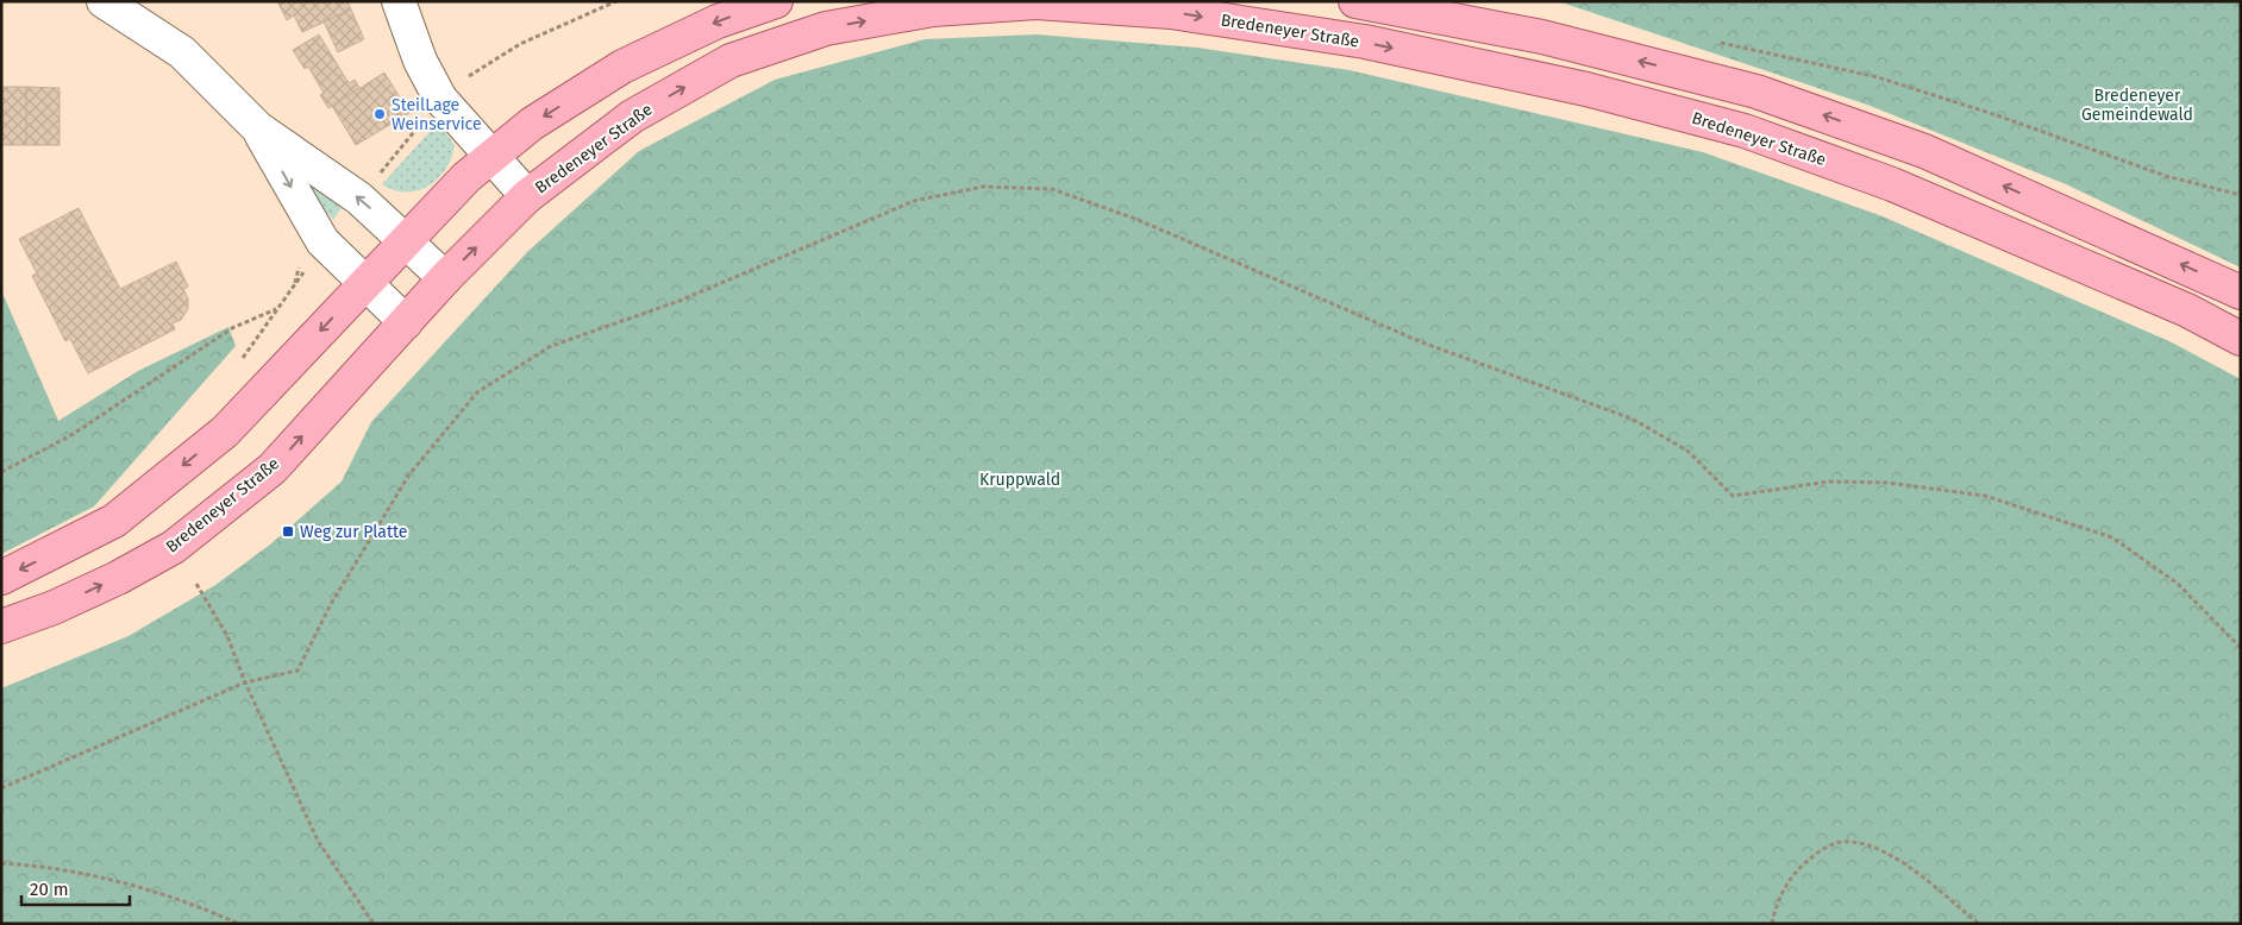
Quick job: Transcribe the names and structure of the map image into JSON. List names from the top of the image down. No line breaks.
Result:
{"streets":{"main road":["Bredeneyer Straße"]},"parks":["Bredeneyer Gemeindewald","Kruppwald"],"places":{"other":["SteilLage Weinservice"],"transit":["Weg zur Platte"]},"scale_bar":"20 m"}
